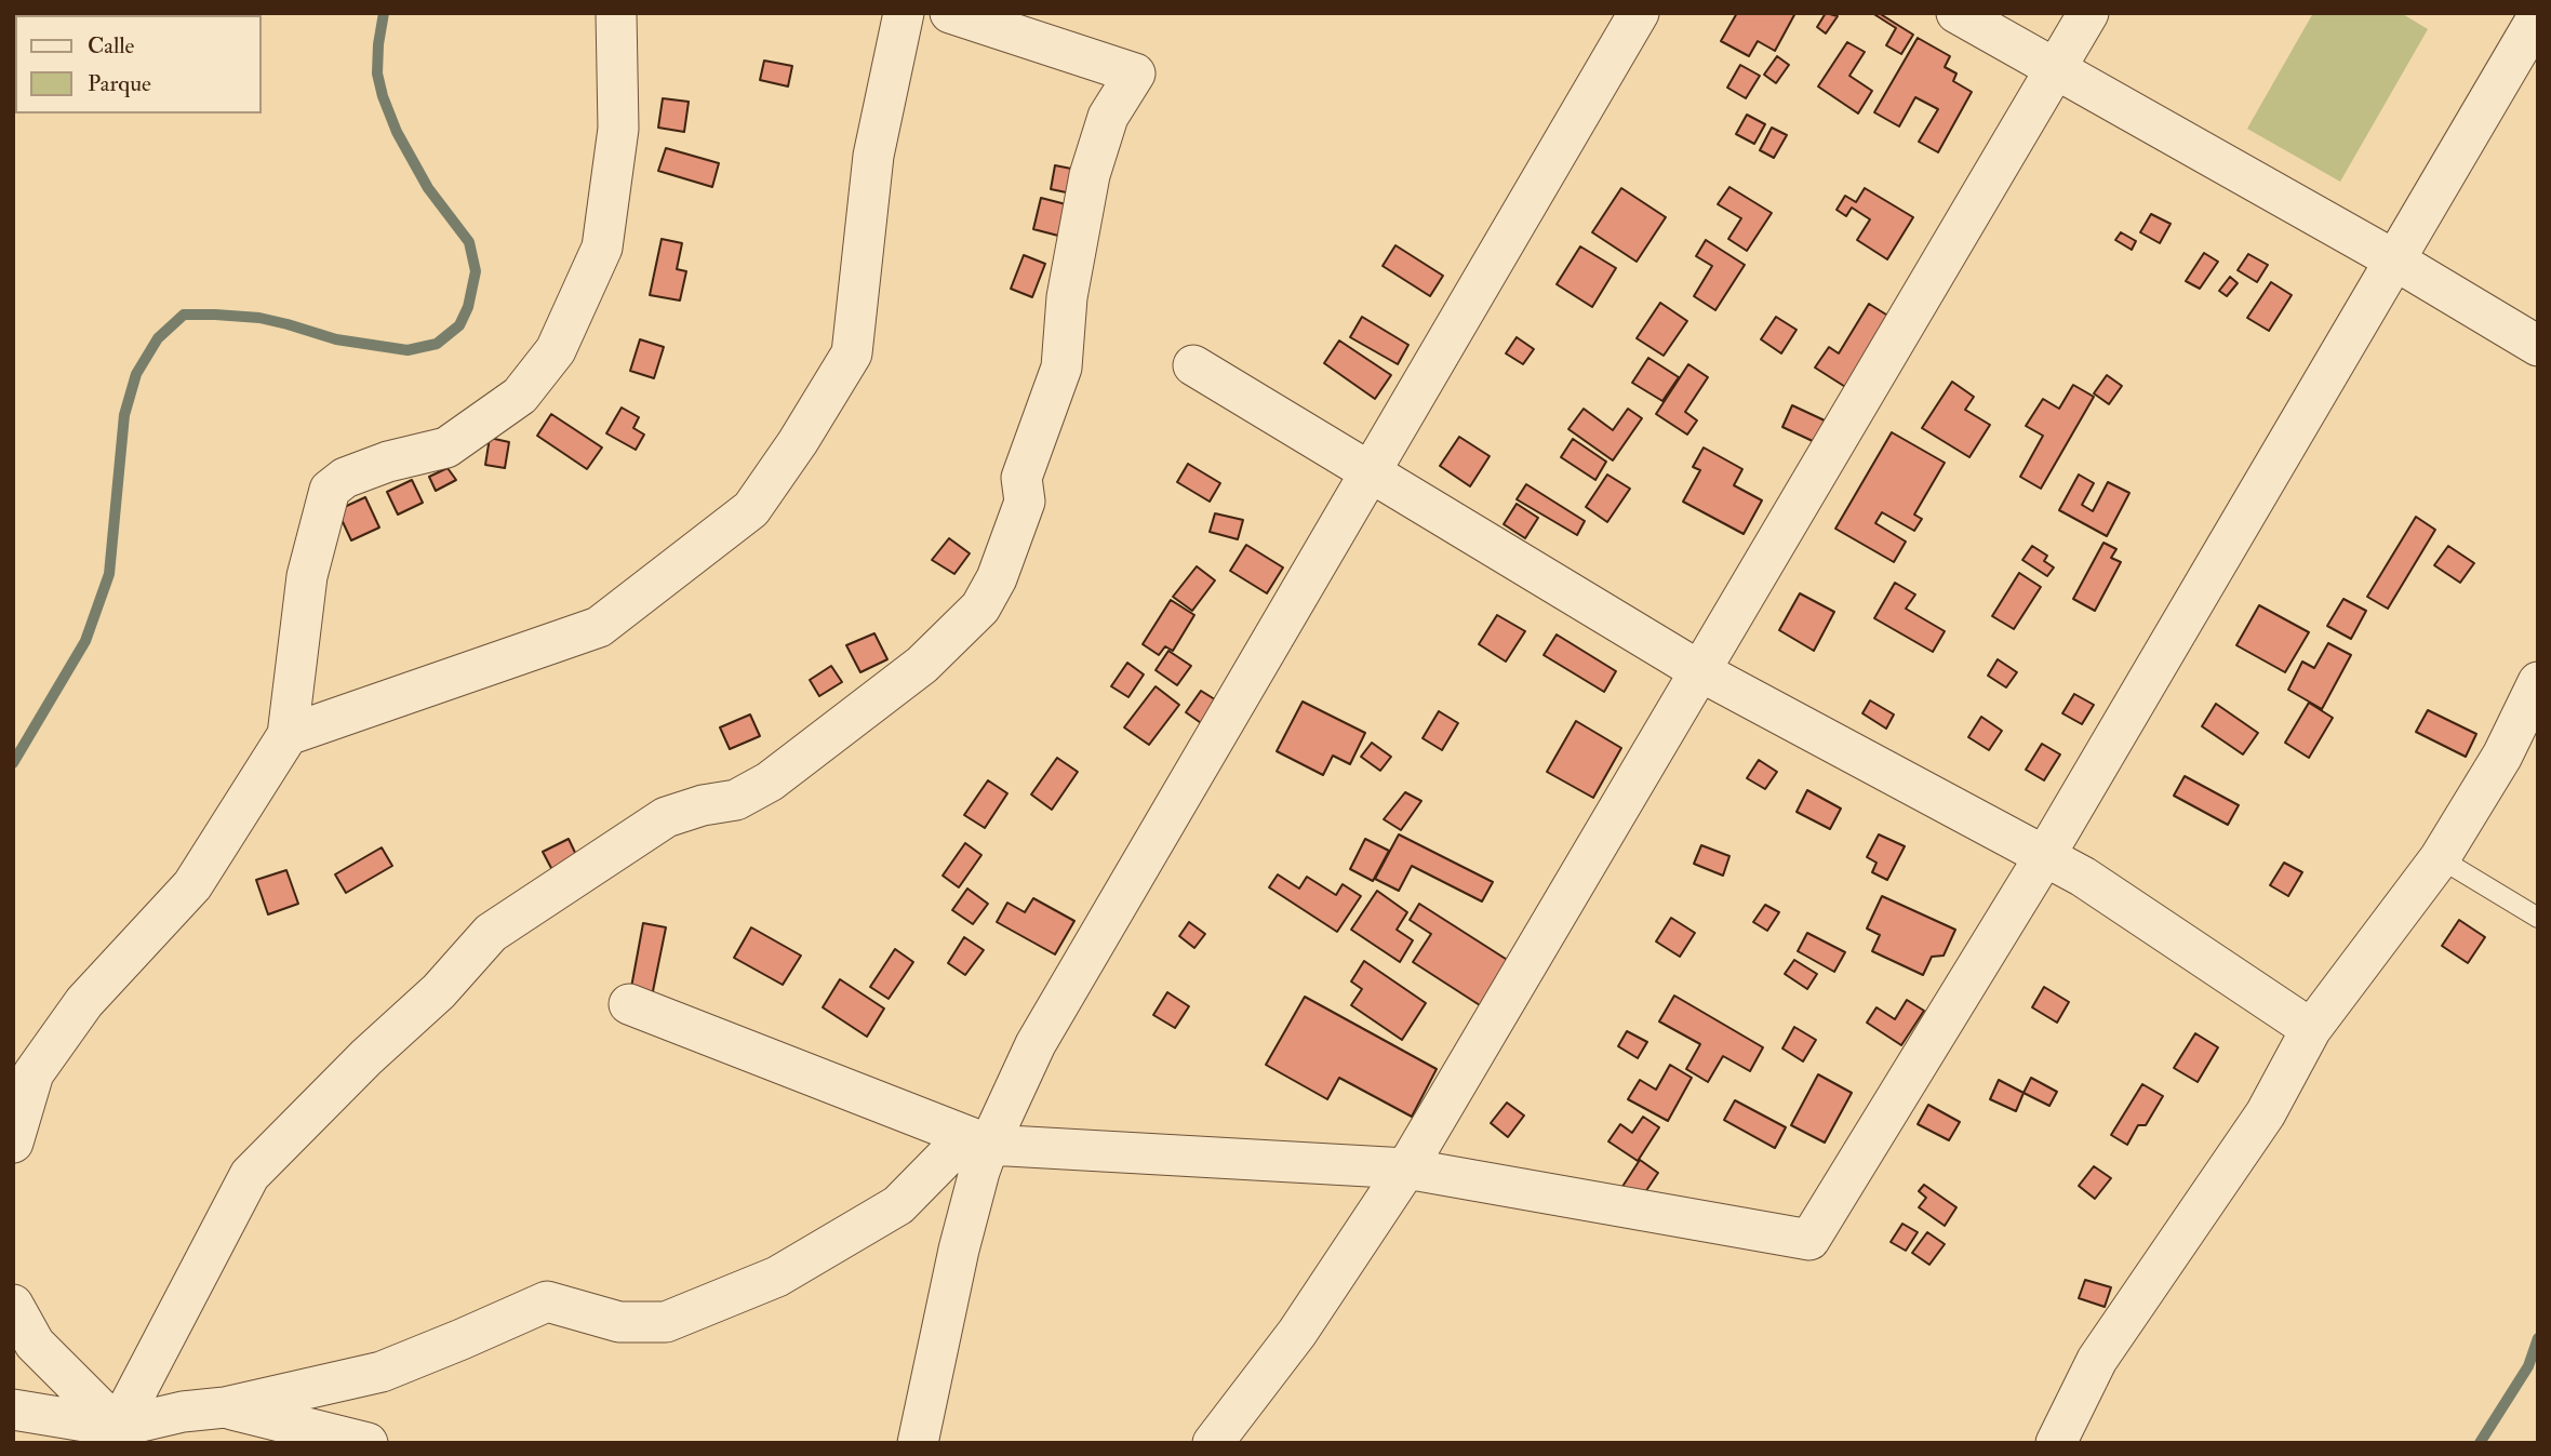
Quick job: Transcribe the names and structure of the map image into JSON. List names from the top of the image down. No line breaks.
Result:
{"legend":["Calle","Parque"]}
